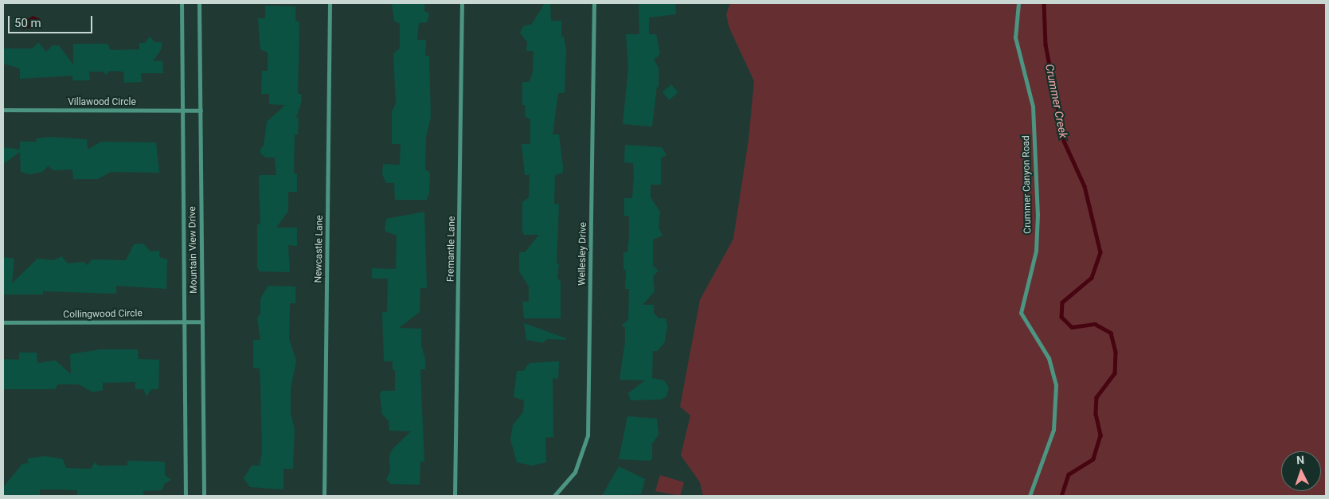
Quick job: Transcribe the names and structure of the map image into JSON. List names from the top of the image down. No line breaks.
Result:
{"streets":{"street":["Villawood Circle","Crummer Canyon Road","Newcastle Lane","Fremantle Lane","Mountain View Drive","Wellesley Drive","Collingwood Circle"]},"crossings":[["Villawood Circle","Mountain View Drive"],["Mountain View Drive","Collingwood Circle"]],"water":["Crummer Creek"],"scale_bar":"50 m","north":"top"}
